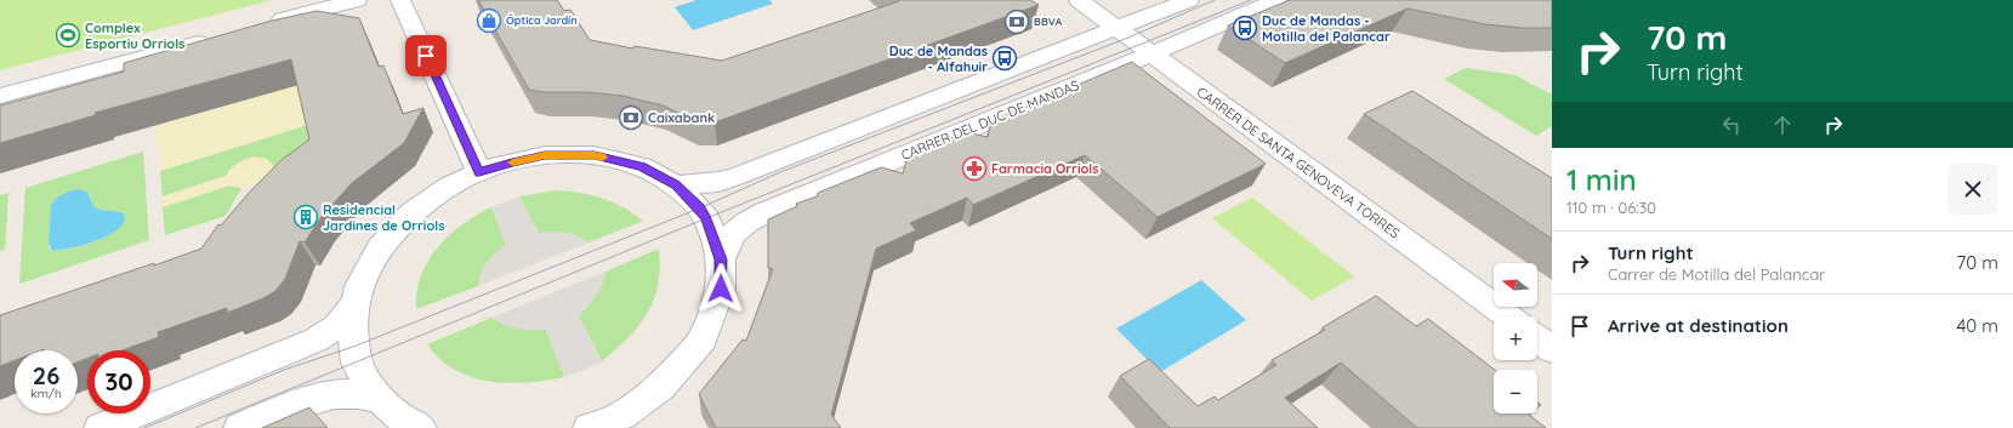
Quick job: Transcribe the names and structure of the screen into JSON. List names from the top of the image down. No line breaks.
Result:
{"streets":{"street":["CARRER DEL DUC DE MANDAS","CARRER DE SANTA GENOVEVA TORRES"]},"crossings":[["CARRER DEL DUC DE MANDAS","CARRER DE SANTA GENOVEVA TORRES"]],"places":{"shop":["Óptica Jardín"],"bank":["BBVA","Caixabank"],"bus stop":["Duc de Mandas - Motilla del Palancar","Duc de Mandas - Alfahuir"],"sports":["Complex Esportiu Orriols"],"pharmacy":["Farmacia Orriols"],"building":["Residencial Jardines de Orriols"]},"north":"left","page":{"turn":["70 m","Turn right"],"heading":["1 min","110 m · 06:30"],"list":[{"name":"Turn right","note":"Carrer de Motilla del Palancar","value":"70 m"},{"name":"Arrive at destination","value":"40 m"}],"map_buttons":["+","−"],"speed":"26 km/h","limit":"30"}}
